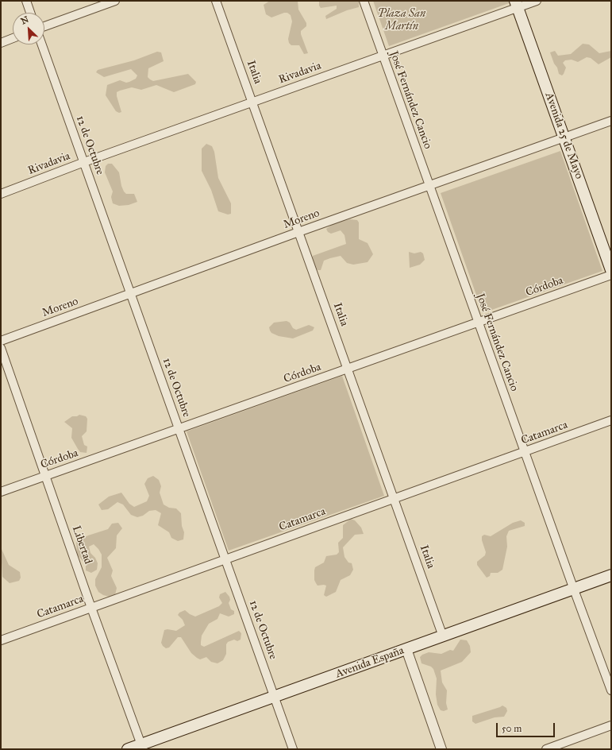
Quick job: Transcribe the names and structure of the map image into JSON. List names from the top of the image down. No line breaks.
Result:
{"streets":{"main road":["Avenida 25 de Mayo","Avenida España"],"street":["Italia","Rivadavia","José Fernández Cancio","12 de Octubre","Moreno","Córdoba","Catamarca","Libertad"]},"crossings":[["Italia","Rivadavia"],["Italia","Moreno"],["Italia","Córdoba"],["Italia","Catamarca"],["Italia","Avenida España"],["Rivadavia","José Fernández Cancio"],["Rivadavia","Avenida 25 de Mayo"],["Rivadavia","12 de Octubre"],["José Fernández Cancio","Moreno"],["José Fernández Cancio","Córdoba"],["José Fernández Cancio","Catamarca"],["José Fernández Cancio","Avenida España"],["Avenida 25 de Mayo","Moreno"],["12 de Octubre","Moreno"],["12 de Octubre","Córdoba"],["12 de Octubre","Catamarca"],["12 de Octubre","Avenida España"],["Córdoba","Libertad"],["Catamarca","Libertad"],["Libertad","Avenida España"]],"parks":["Plaza San Martín"],"scale_bar":"50 m","north":"top left"}
